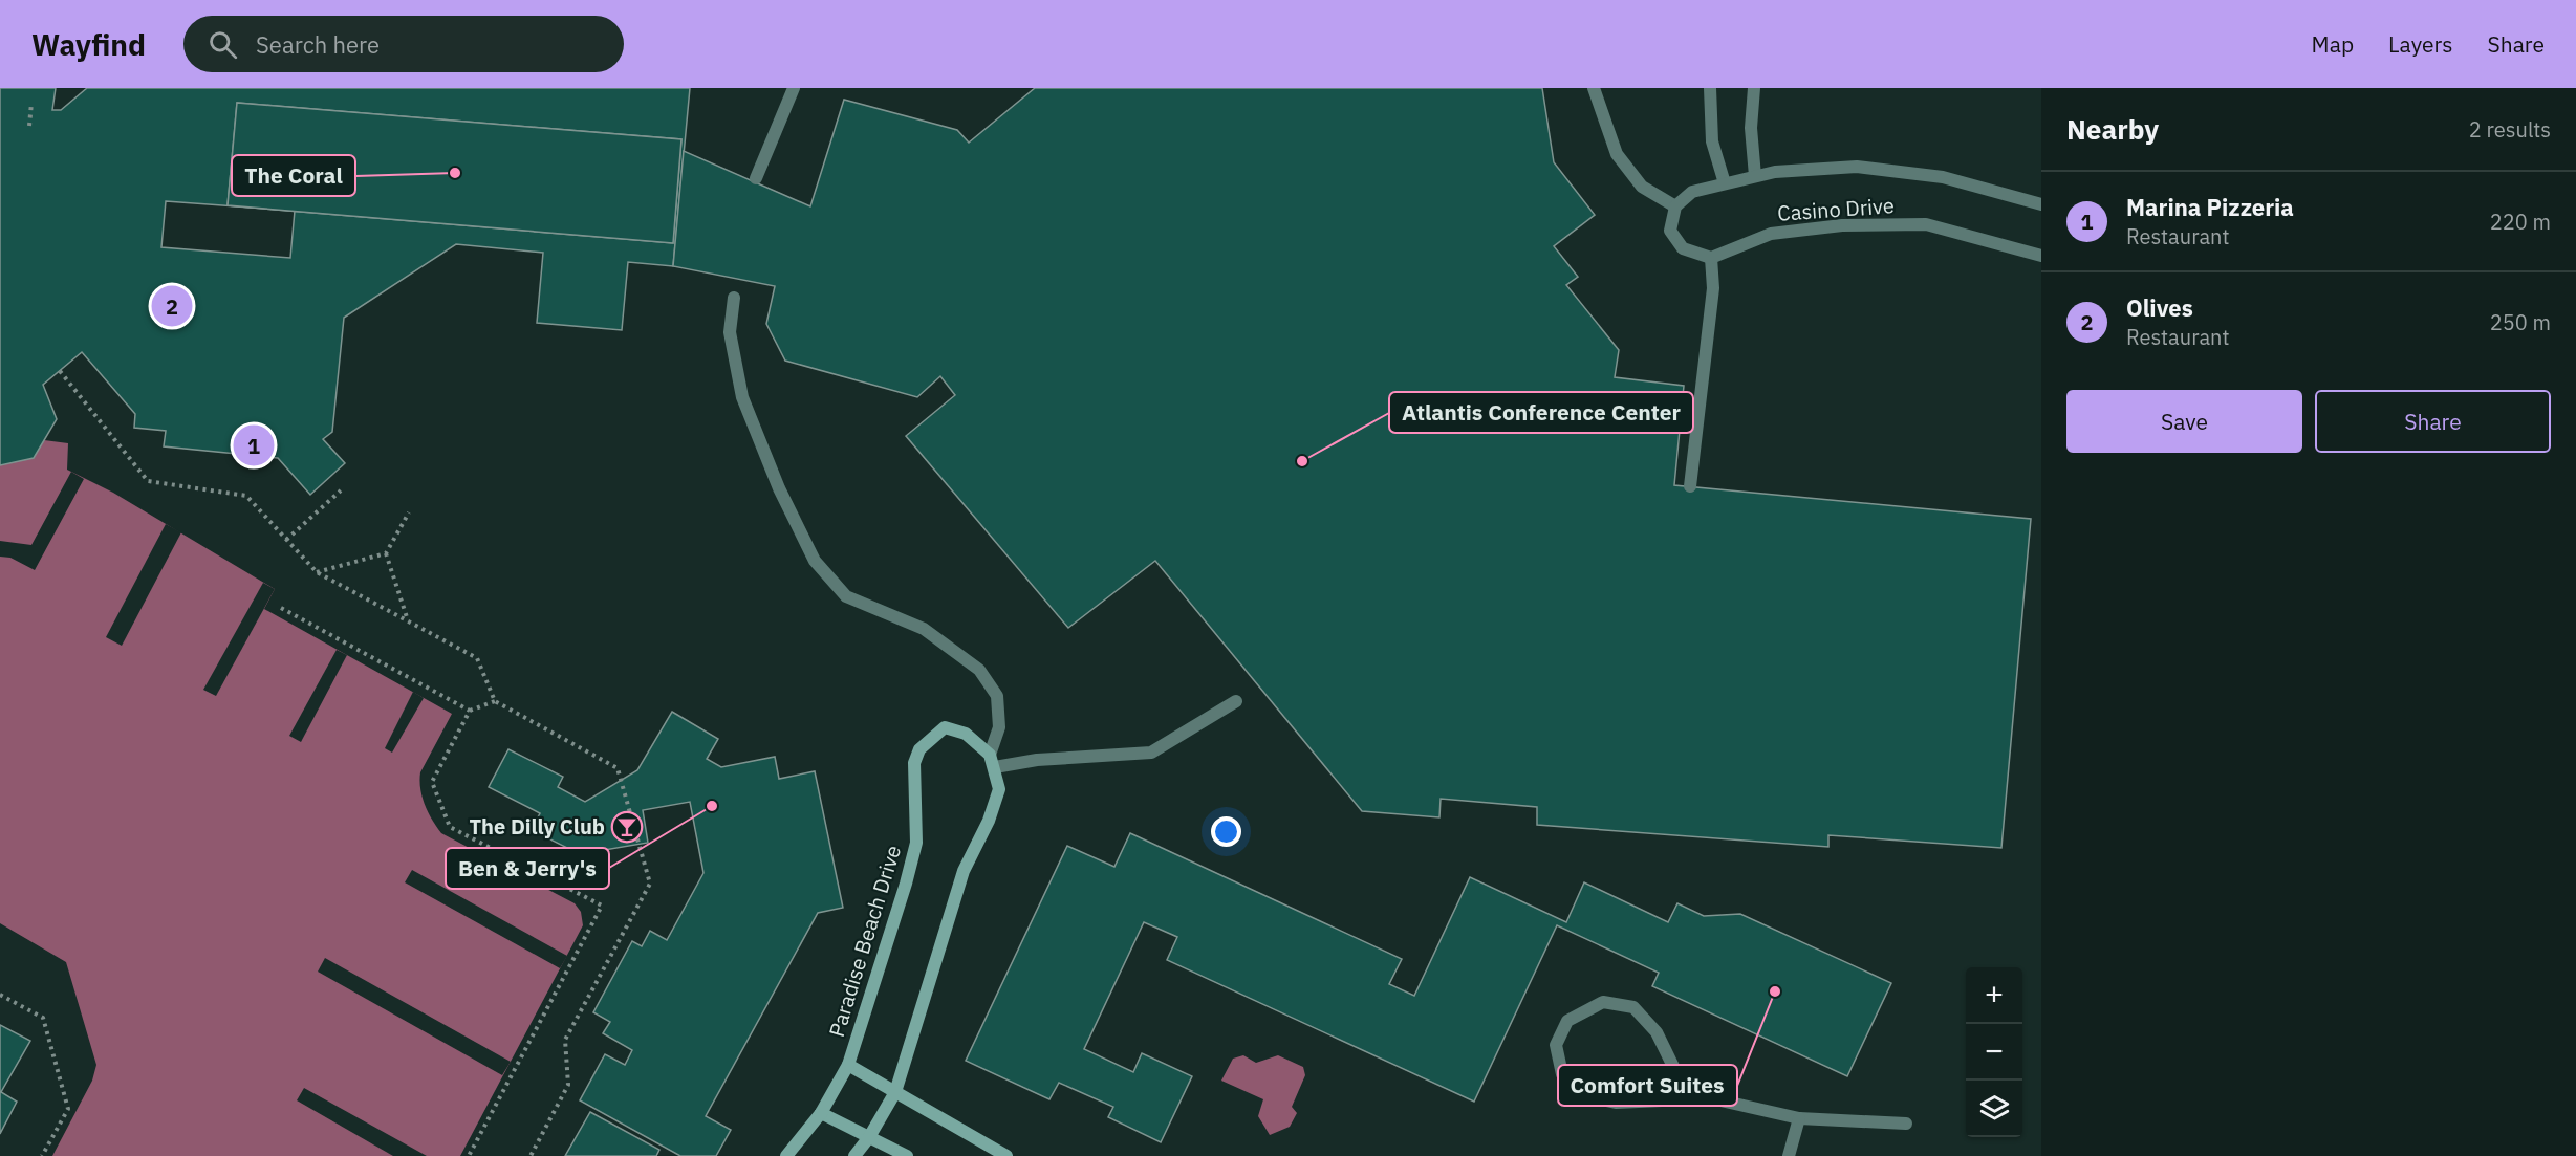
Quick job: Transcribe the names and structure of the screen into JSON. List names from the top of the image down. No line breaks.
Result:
{"streets":{"street":["Casino Drive","Paradise Beach Drive"]},"places":{"other":["The Coral","Atlantis Conference Center","Ben & Jerry's","Comfort Suites"],"bar":["The Dilly Club"]},"page":{"header":"Wayfind","search":"Search here","nav":["Map","Layers","Share"],"heading":["Nearby","2 results"],"list":[{"mark":"1","name":"Marina Pizzeria","note":"Restaurant","value":"220 m"},{"mark":"2","name":"Olives","note":"Restaurant","value":"250 m"}],"pins":["2","1"],"buttons":["Save","Share"],"map_buttons":["+","−"]}}
